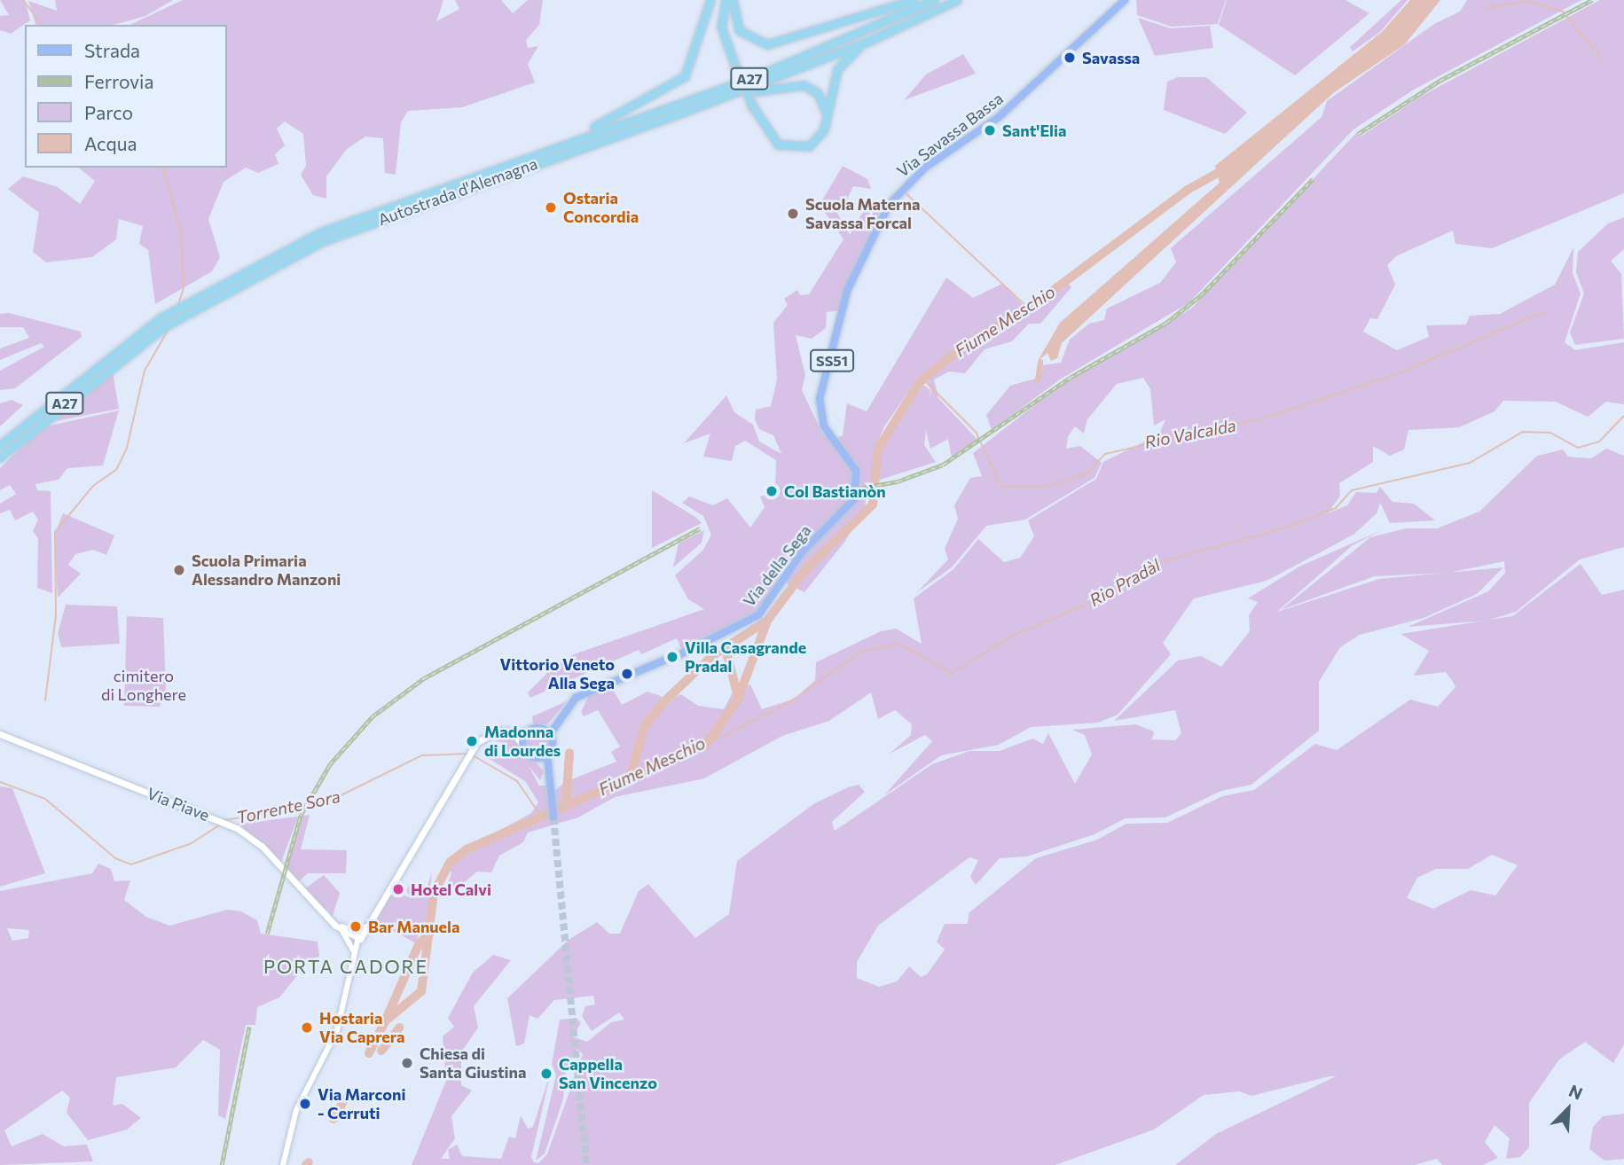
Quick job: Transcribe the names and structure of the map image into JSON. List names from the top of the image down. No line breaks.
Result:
{"streets":{"highway":["A27","Autostrada d'Alemagna"],"main road":["Via Savassa Bassa","SS51","Via della Sega","Via Piave"]},"crossings":[["A27","Autostrada d'Alemagna"],["Via Savassa Bassa","Via della Sega"]],"districts":["PORTA CADORE"],"water":["Fiume Meschio","Rio Valcalda","Rio Pradàl","Torrente Sora"],"parks":["cimitero di Longhere"],"places":["Savassa","Sant'Elia","Ostaria Concordia","Scuola Materna Savassa Forcal","Col Bastianòn","Scuola Primaria Alessandro Manzoni","Villa Casagrande Pradal","Vittorio Veneto Alla Sega","Madonna di Lourdes","Hotel Calvi","Bar Manuela","Hostaria Via Caprera","Chiesa di Santa Giustina","Cappella San Vincenzo","Via Marconi - Cerruti"],"legend":["Strada","Ferrovia","Parco","Acqua"],"north":"top right"}
